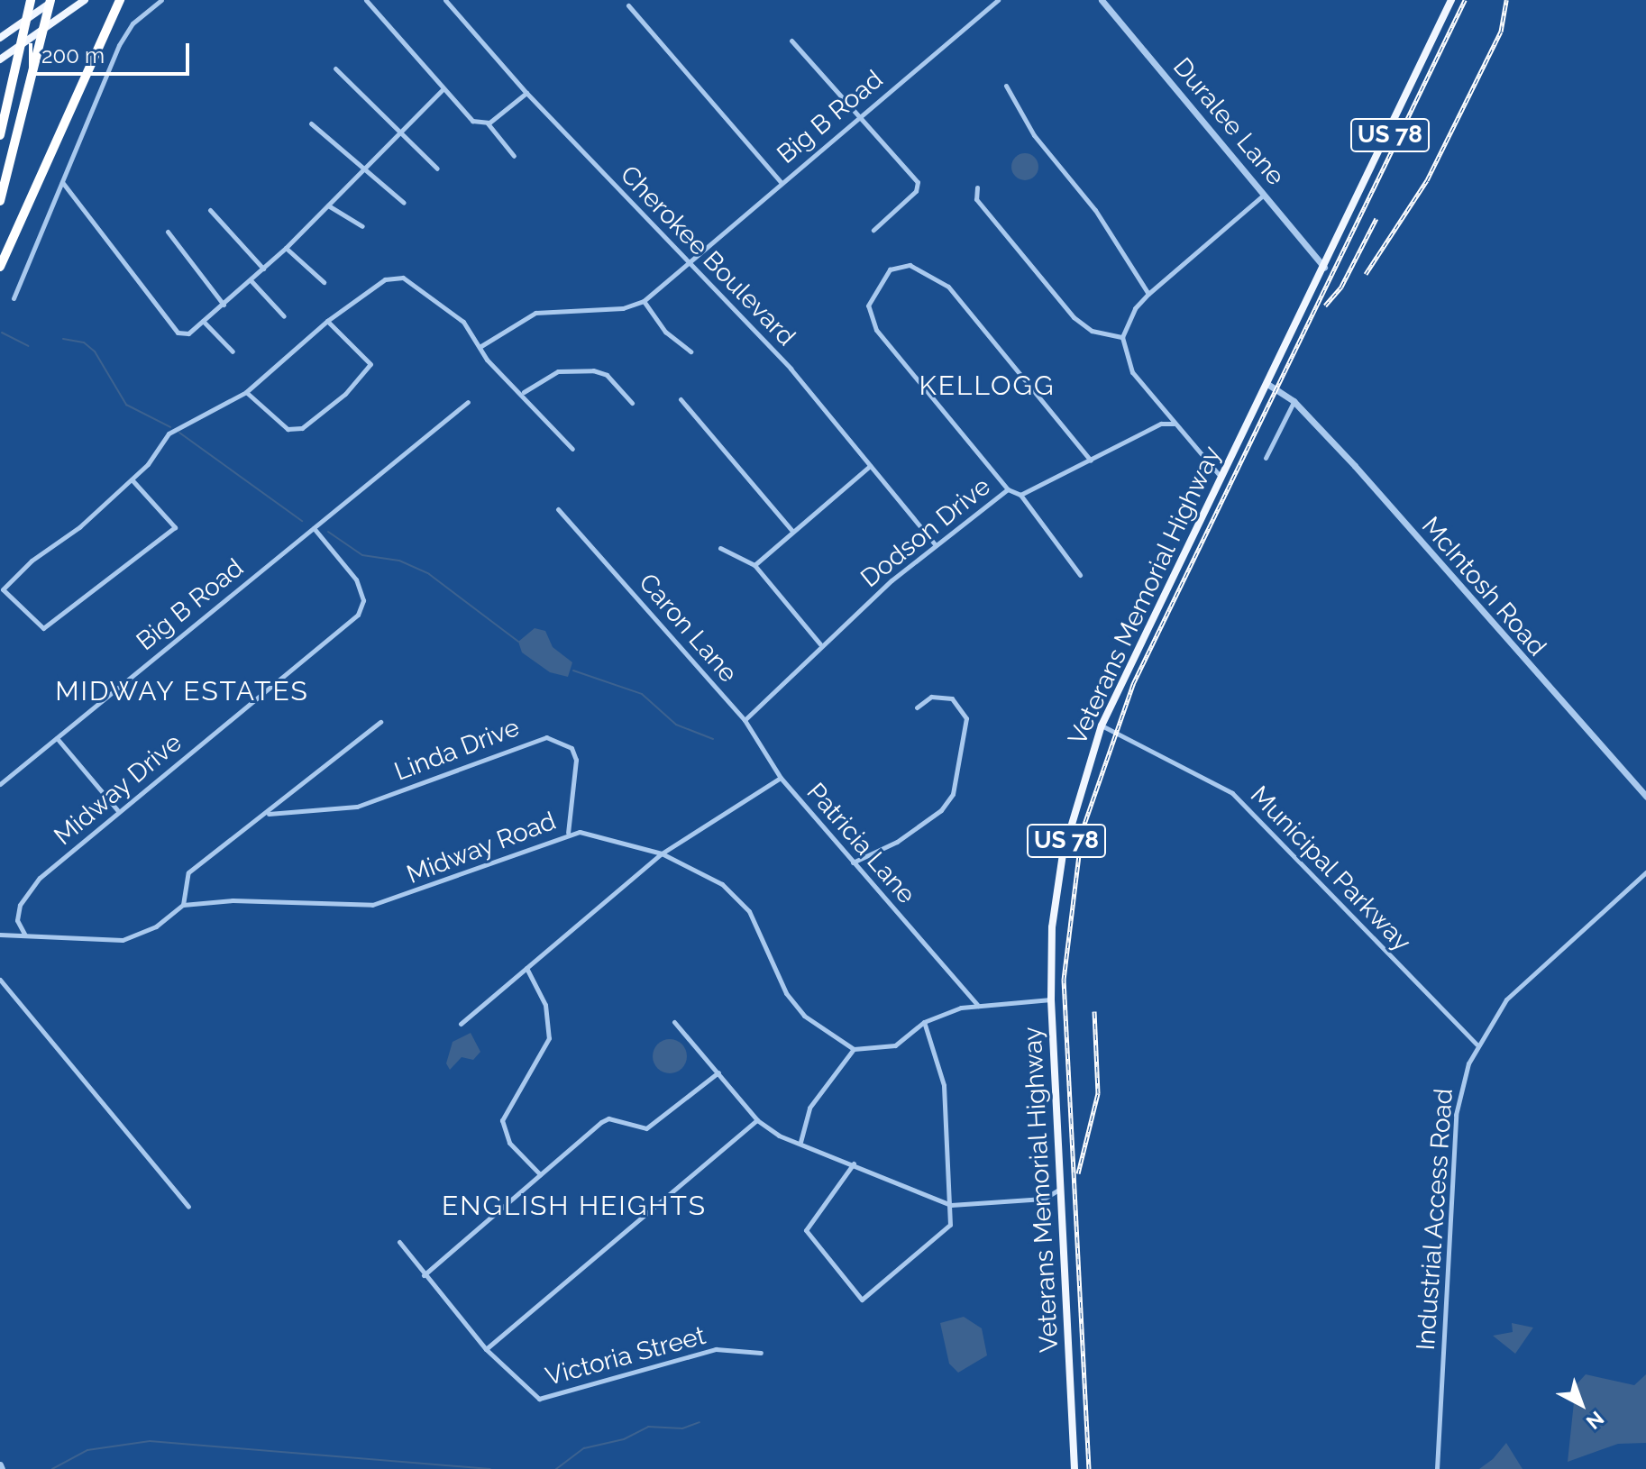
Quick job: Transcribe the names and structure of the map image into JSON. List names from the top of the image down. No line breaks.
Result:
{"streets":{"main road":["US 78","Veterans Memorial Highway"],"street":["Big B Road","Duralee Lane","Cherokee Boulevard","Dodson Drive","McIntosh Road","Caron Lane","Linda Drive","Midway Drive","Patricia Lane","Midway Road","Municipal Parkway","Industrial Access Road","Victoria Street"]},"crossings":[["Big B Road","Cherokee Boulevard"],["Big B Road","Midway Drive"],["Duralee Lane","Veterans Memorial Highway"],["Cherokee Boulevard","Dodson Drive"],["Dodson Drive","Caron Lane"],["McIntosh Road","Veterans Memorial Highway"],["Veterans Memorial Highway","Municipal Parkway"],["Caron Lane","Patricia Lane"],["Linda Drive","Midway Road"],["Patricia Lane","Midway Road"],["Municipal Parkway","Industrial Access Road"]],"districts":["KELLOGG","MIDWAY ESTATES","ENGLISH HEIGHTS"],"scale_bar":"200 m","north":"bottom right"}
